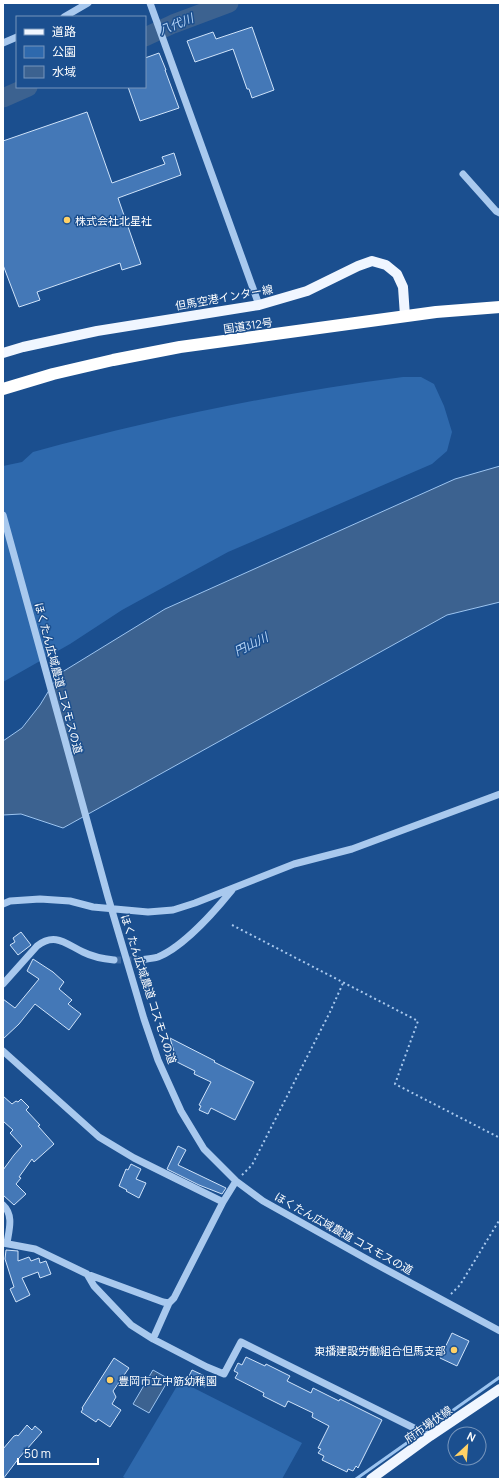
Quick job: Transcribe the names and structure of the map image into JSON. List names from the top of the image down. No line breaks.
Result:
{"streets":{"highway":["国道312号"],"main road":["但馬空港インター線","府市場伏線"],"street":["ほくたん広域農道 コスモスの道"]},"crossings":[["但馬空港インター線","国道312号"]],"water":["八代川","円山川"],"places":["株式会社北星社","東播建設労働組合但馬支部","豊岡市立中筋幼稚園"],"legend":["道路","公園","水域"],"scale_bar":"50 m","north":"top right"}
